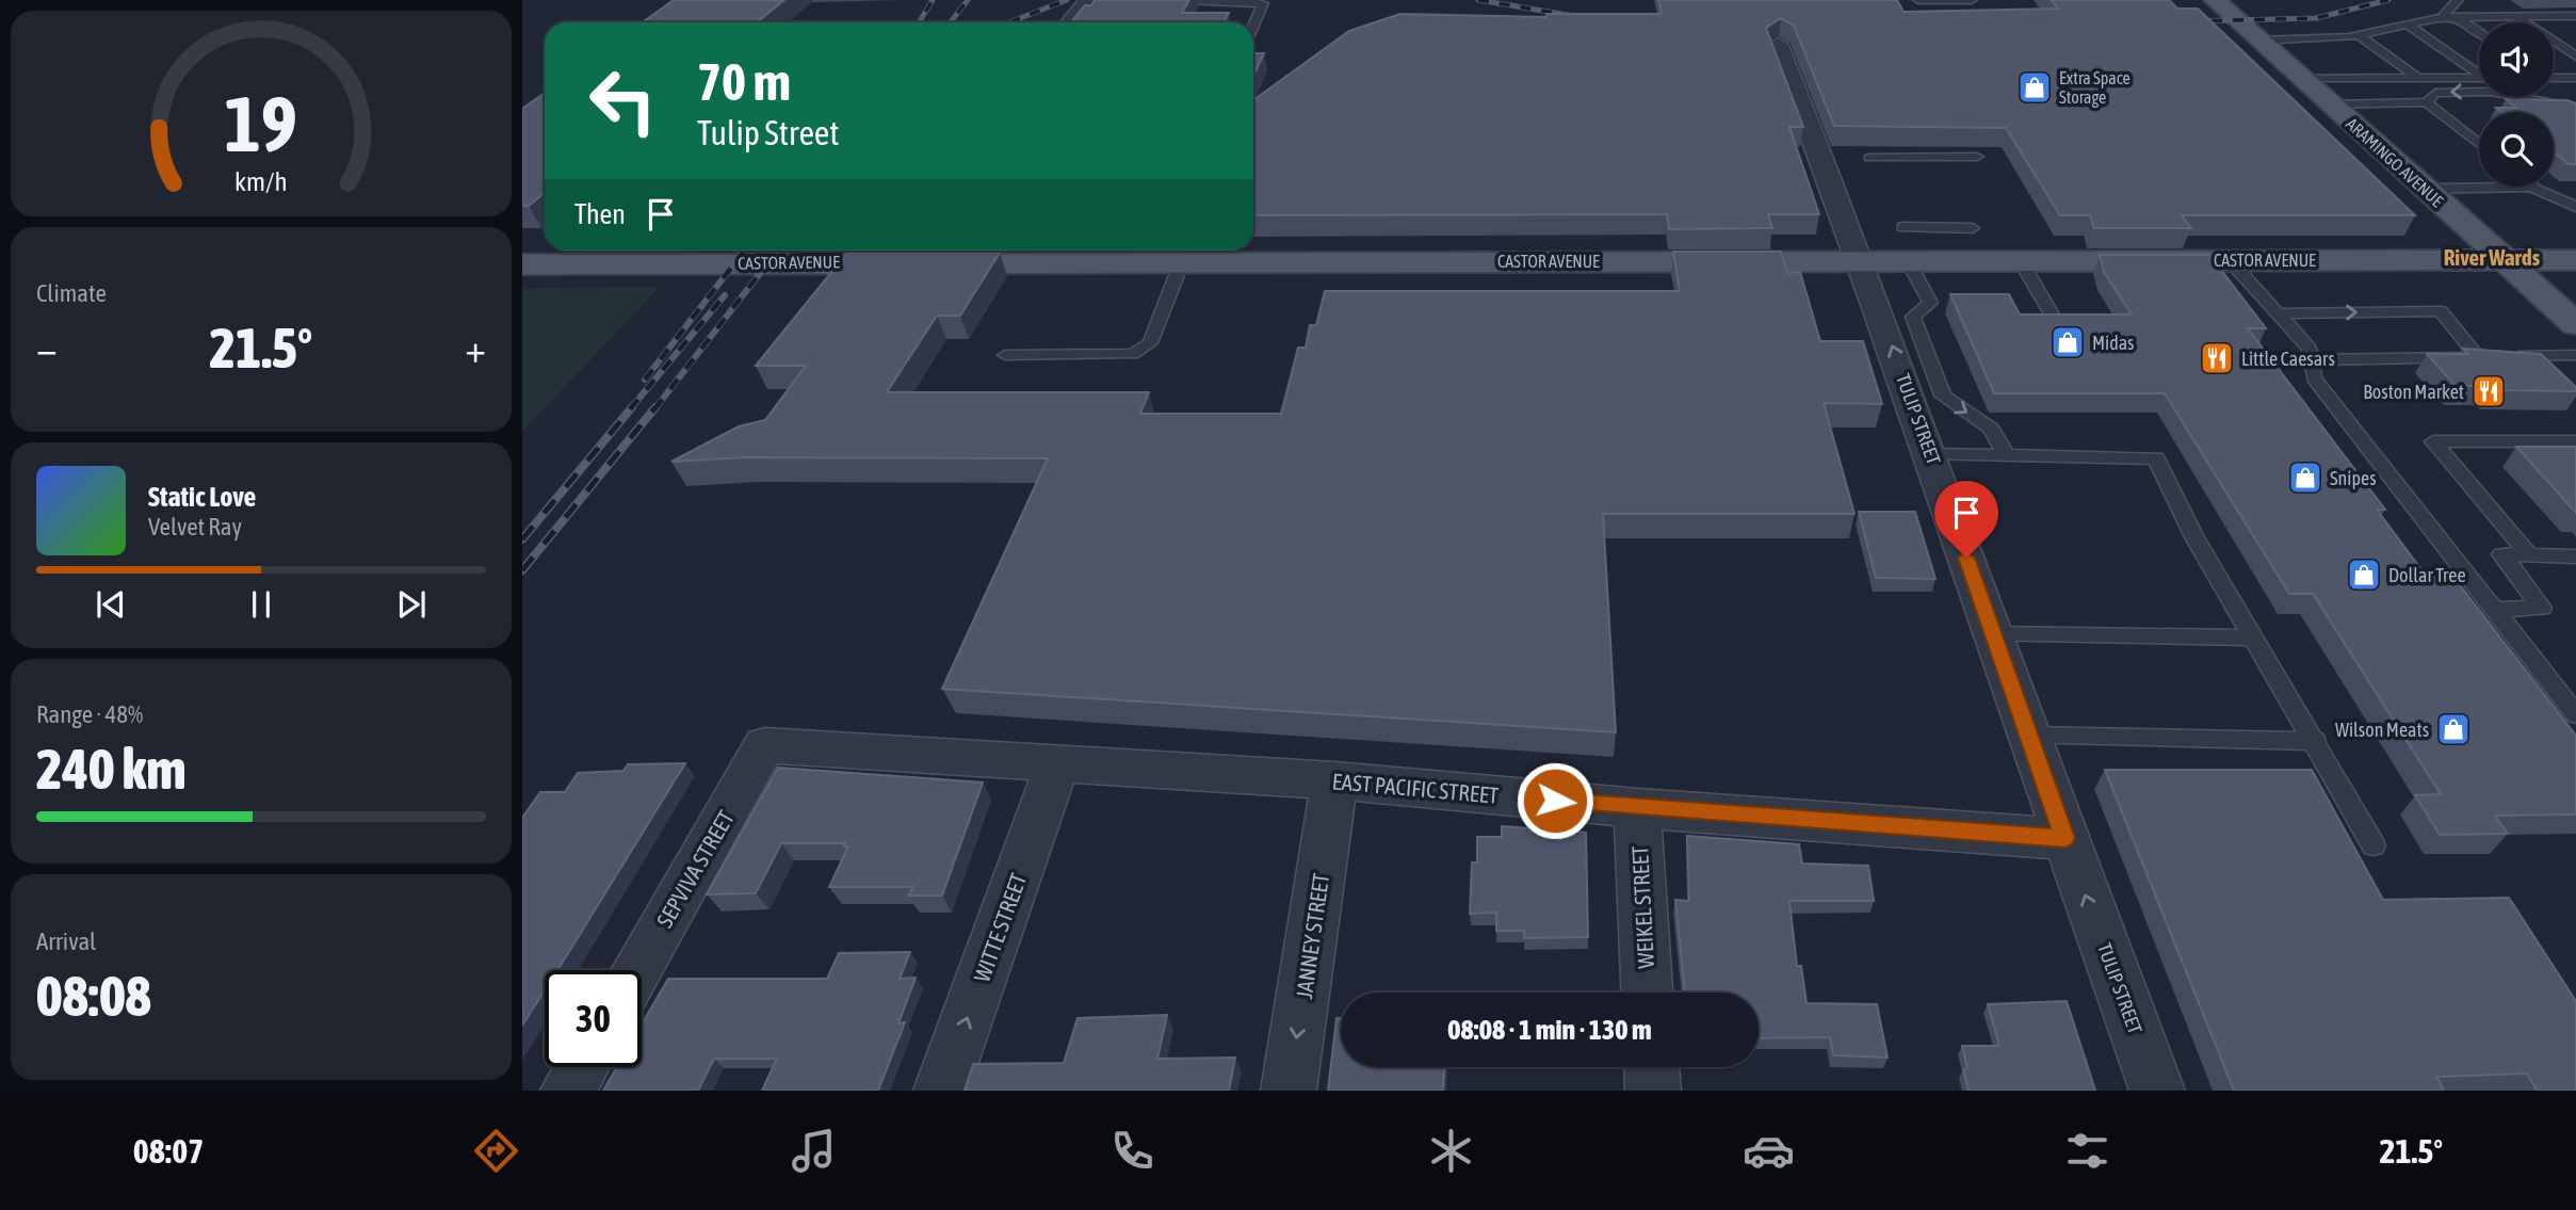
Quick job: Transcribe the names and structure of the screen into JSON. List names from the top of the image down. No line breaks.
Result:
{"streets":{"main road":["ARAMINGO AVENUE","CASTOR AVENUE"],"street":["TULIP STREET","EAST PACIFIC STREET","SEPVIVA STREET","WEIKEL STREET","WITTE STREET","JANNEY STREET"]},"crossings":[["ARAMINGO AVENUE","CASTOR AVENUE"],["CASTOR AVENUE","TULIP STREET"],["TULIP STREET","EAST PACIFIC STREET"],["EAST PACIFIC STREET","SEPVIVA STREET"],["EAST PACIFIC STREET","WEIKEL STREET"],["EAST PACIFIC STREET","WITTE STREET"],["EAST PACIFIC STREET","JANNEY STREET"]],"one_way":["TULIP STREET","WITTE STREET","JANNEY STREET"],"districts":["River Wards"],"places":{"shop":["Extra Space Storage","Midas","Snipes","Dollar Tree","Wilson Meats"],"restaurant":["Little Caesars","Boston Market"]},"page":{"turn":["70 m","Tulip Street"],"then":"Then","tile":["Climate",["Range · 48%","240 km"],["Arrival","08:08"]],"heat":["−","21.5°","+"],"song":["Static Love","Velvet Ray"],"limit":"30","trip":"08:08 · 1 min · 130 m","tabs":["08:07","21.5°"],"gauge":["19","km/h"]}}
